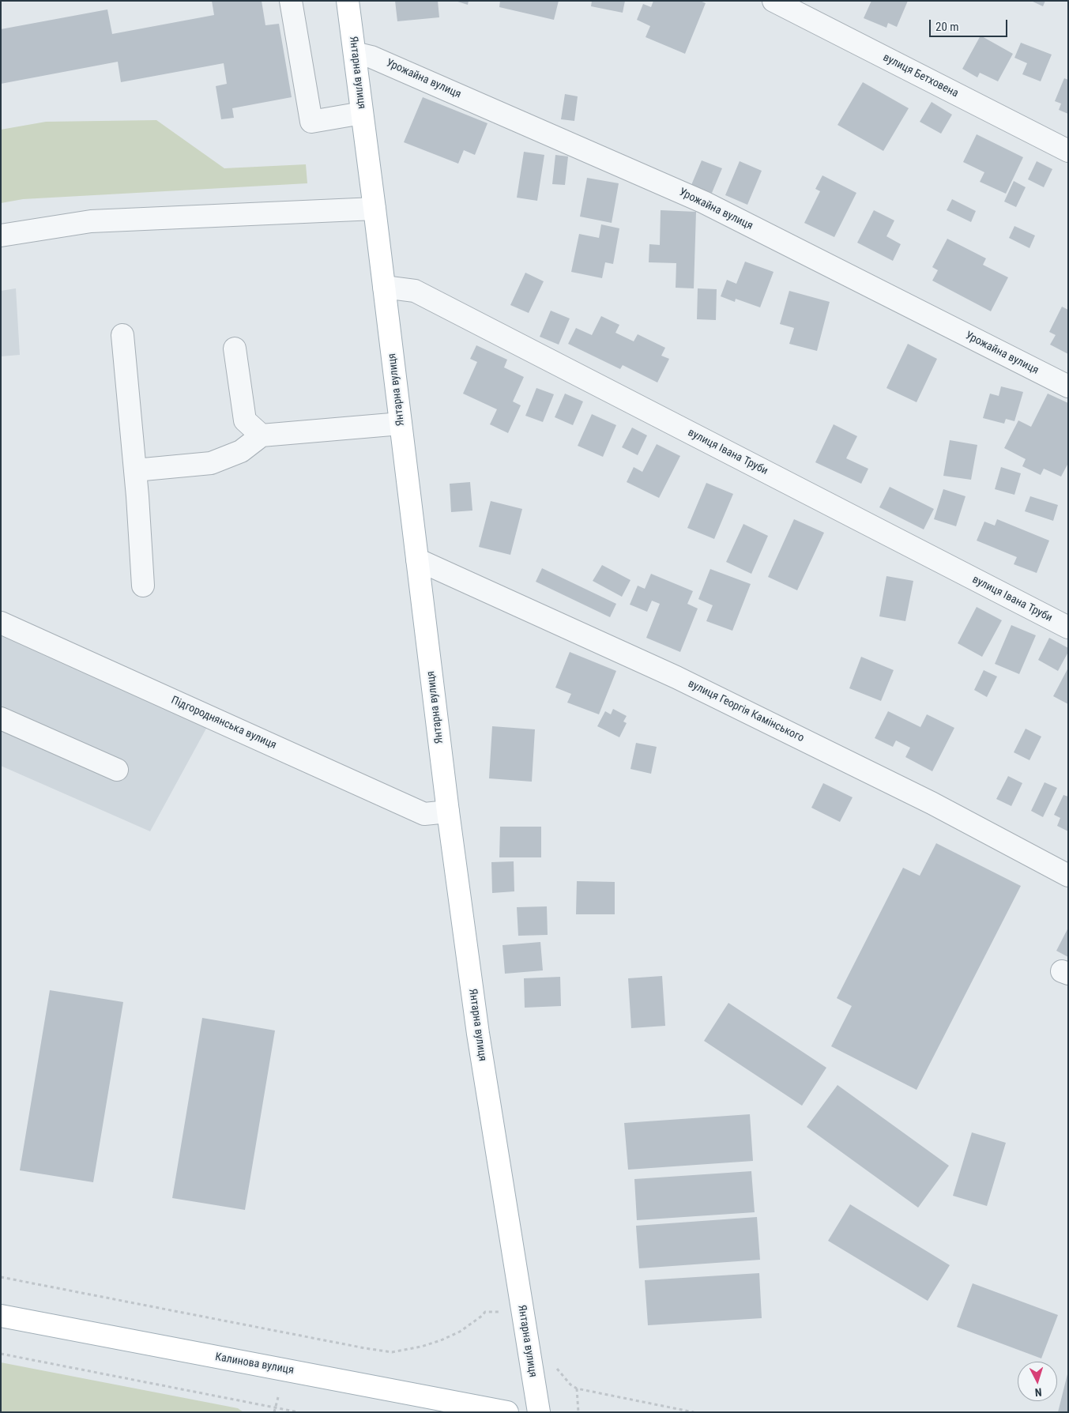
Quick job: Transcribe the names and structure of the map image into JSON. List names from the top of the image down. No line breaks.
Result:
{"streets":{"main road":["Янтарна вулиця","Калинова вулиця"],"street":["вулиця Бетховена","Урожайна вулиця","вулиця Івана Труби","вулиця Георгія Камінського","Підгороднянська вулиця"]},"crossings":[["Янтарна вулиця","Урожайна вулиця"],["Янтарна вулиця","вулиця Івана Труби"],["Янтарна вулиця","вулиця Георгія Камінського"],["Янтарна вулиця","Підгороднянська вулиця"]],"scale_bar":"20 m","north":"bottom"}
